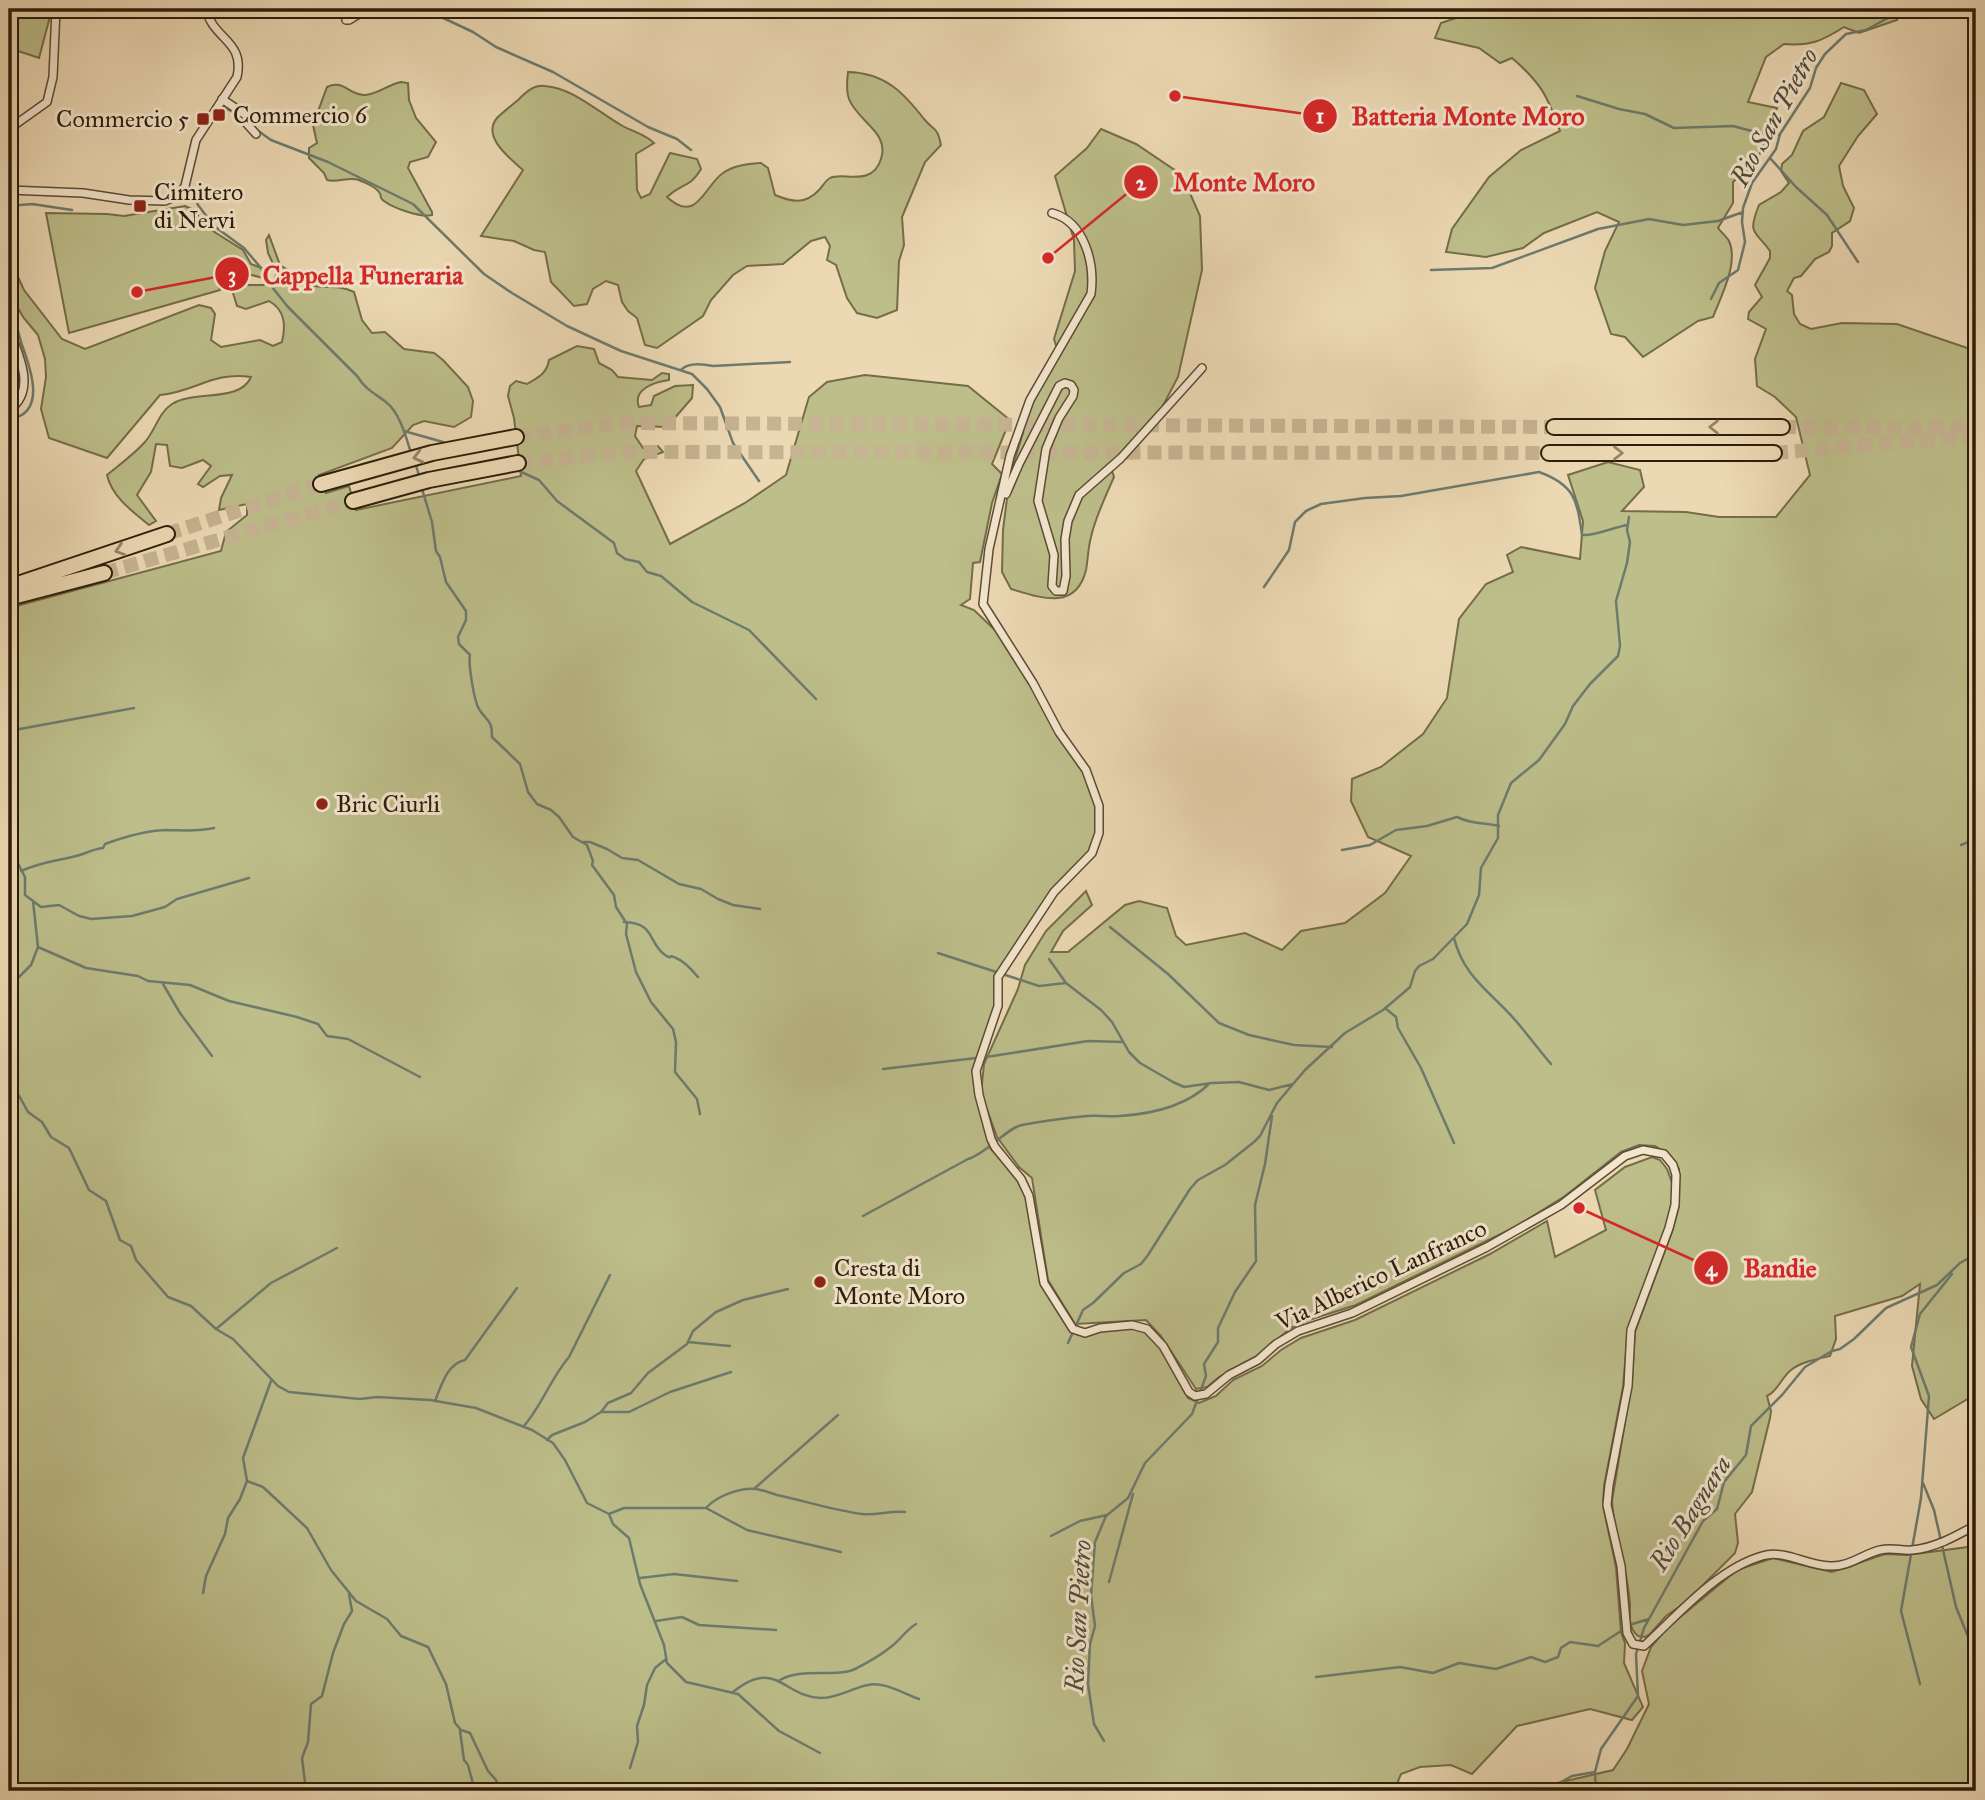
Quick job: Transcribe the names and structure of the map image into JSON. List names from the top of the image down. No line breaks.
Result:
{"streets":{"street":["Via Alberico Lanfranco"]},"water":["Rio San Pietro","Rio Bagnara"],"places":{"other":["Batteria Monte Moro","Monte Moro","Cappella Funeraria","Bric Ciurli","Bandie","Cresta di Monte Moro"],"transit":["Commercio 6","Commercio 5","Cimitero di Nervi"]}}
